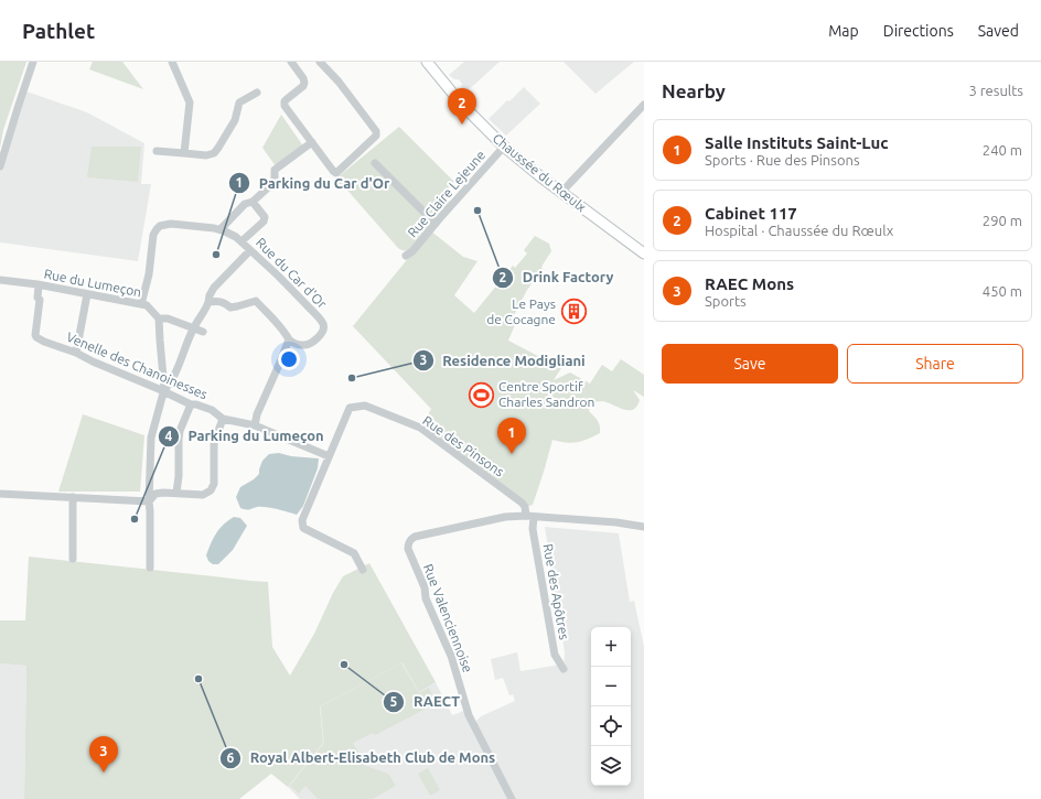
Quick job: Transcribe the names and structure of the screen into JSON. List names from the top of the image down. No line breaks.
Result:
{"streets":{"main road":["Chaussée du Rœulx"],"street":["Rue Claire Lejeune","Rue du Car d'Or","Rue du Lumeçon","Venelle des Chanoinesses","Rue des Pinsons","Rue des Apôtres","Rue Valenciennoise"]},"crossings":[["Chaussée du Rœulx","Rue Claire Lejeune"],["Rue du Car d'Or","Rue du Lumeçon"],["Rue du Lumeçon","Venelle des Chanoinesses"],["Venelle des Chanoinesses","Rue des Pinsons"],["Rue des Pinsons","Rue des Apôtres"],["Rue des Pinsons","Rue Valenciennoise"],["Rue des Apôtres","Rue Valenciennoise"]],"places":{"other":["Drink Factory","Parking du Car d'Or","Residence Modigliani","Parking du Lumeçon","RAECT","Royal Albert-Elisabeth Club de Mons"],"building":["Le Pays de Cocagne"],"sports":["Centre Sportif Charles Sandron"]},"page":{"header":"Pathlet","nav":["Map","Directions","Saved"],"heading":["Nearby","3 results"],"pins":["2","1","3"],"list":[{"mark":"1","name":"Salle Instituts Saint-Luc","note":"Sports · Rue des Pinsons","value":"240 m"},{"mark":"2","name":"Cabinet 117","note":"Hospital · Chaussée du Rœulx","value":"290 m"},{"mark":"3","name":"RAEC Mons","note":"Sports","value":"450 m"}],"buttons":["Save","Share"],"map_buttons":["+","−"]}}
